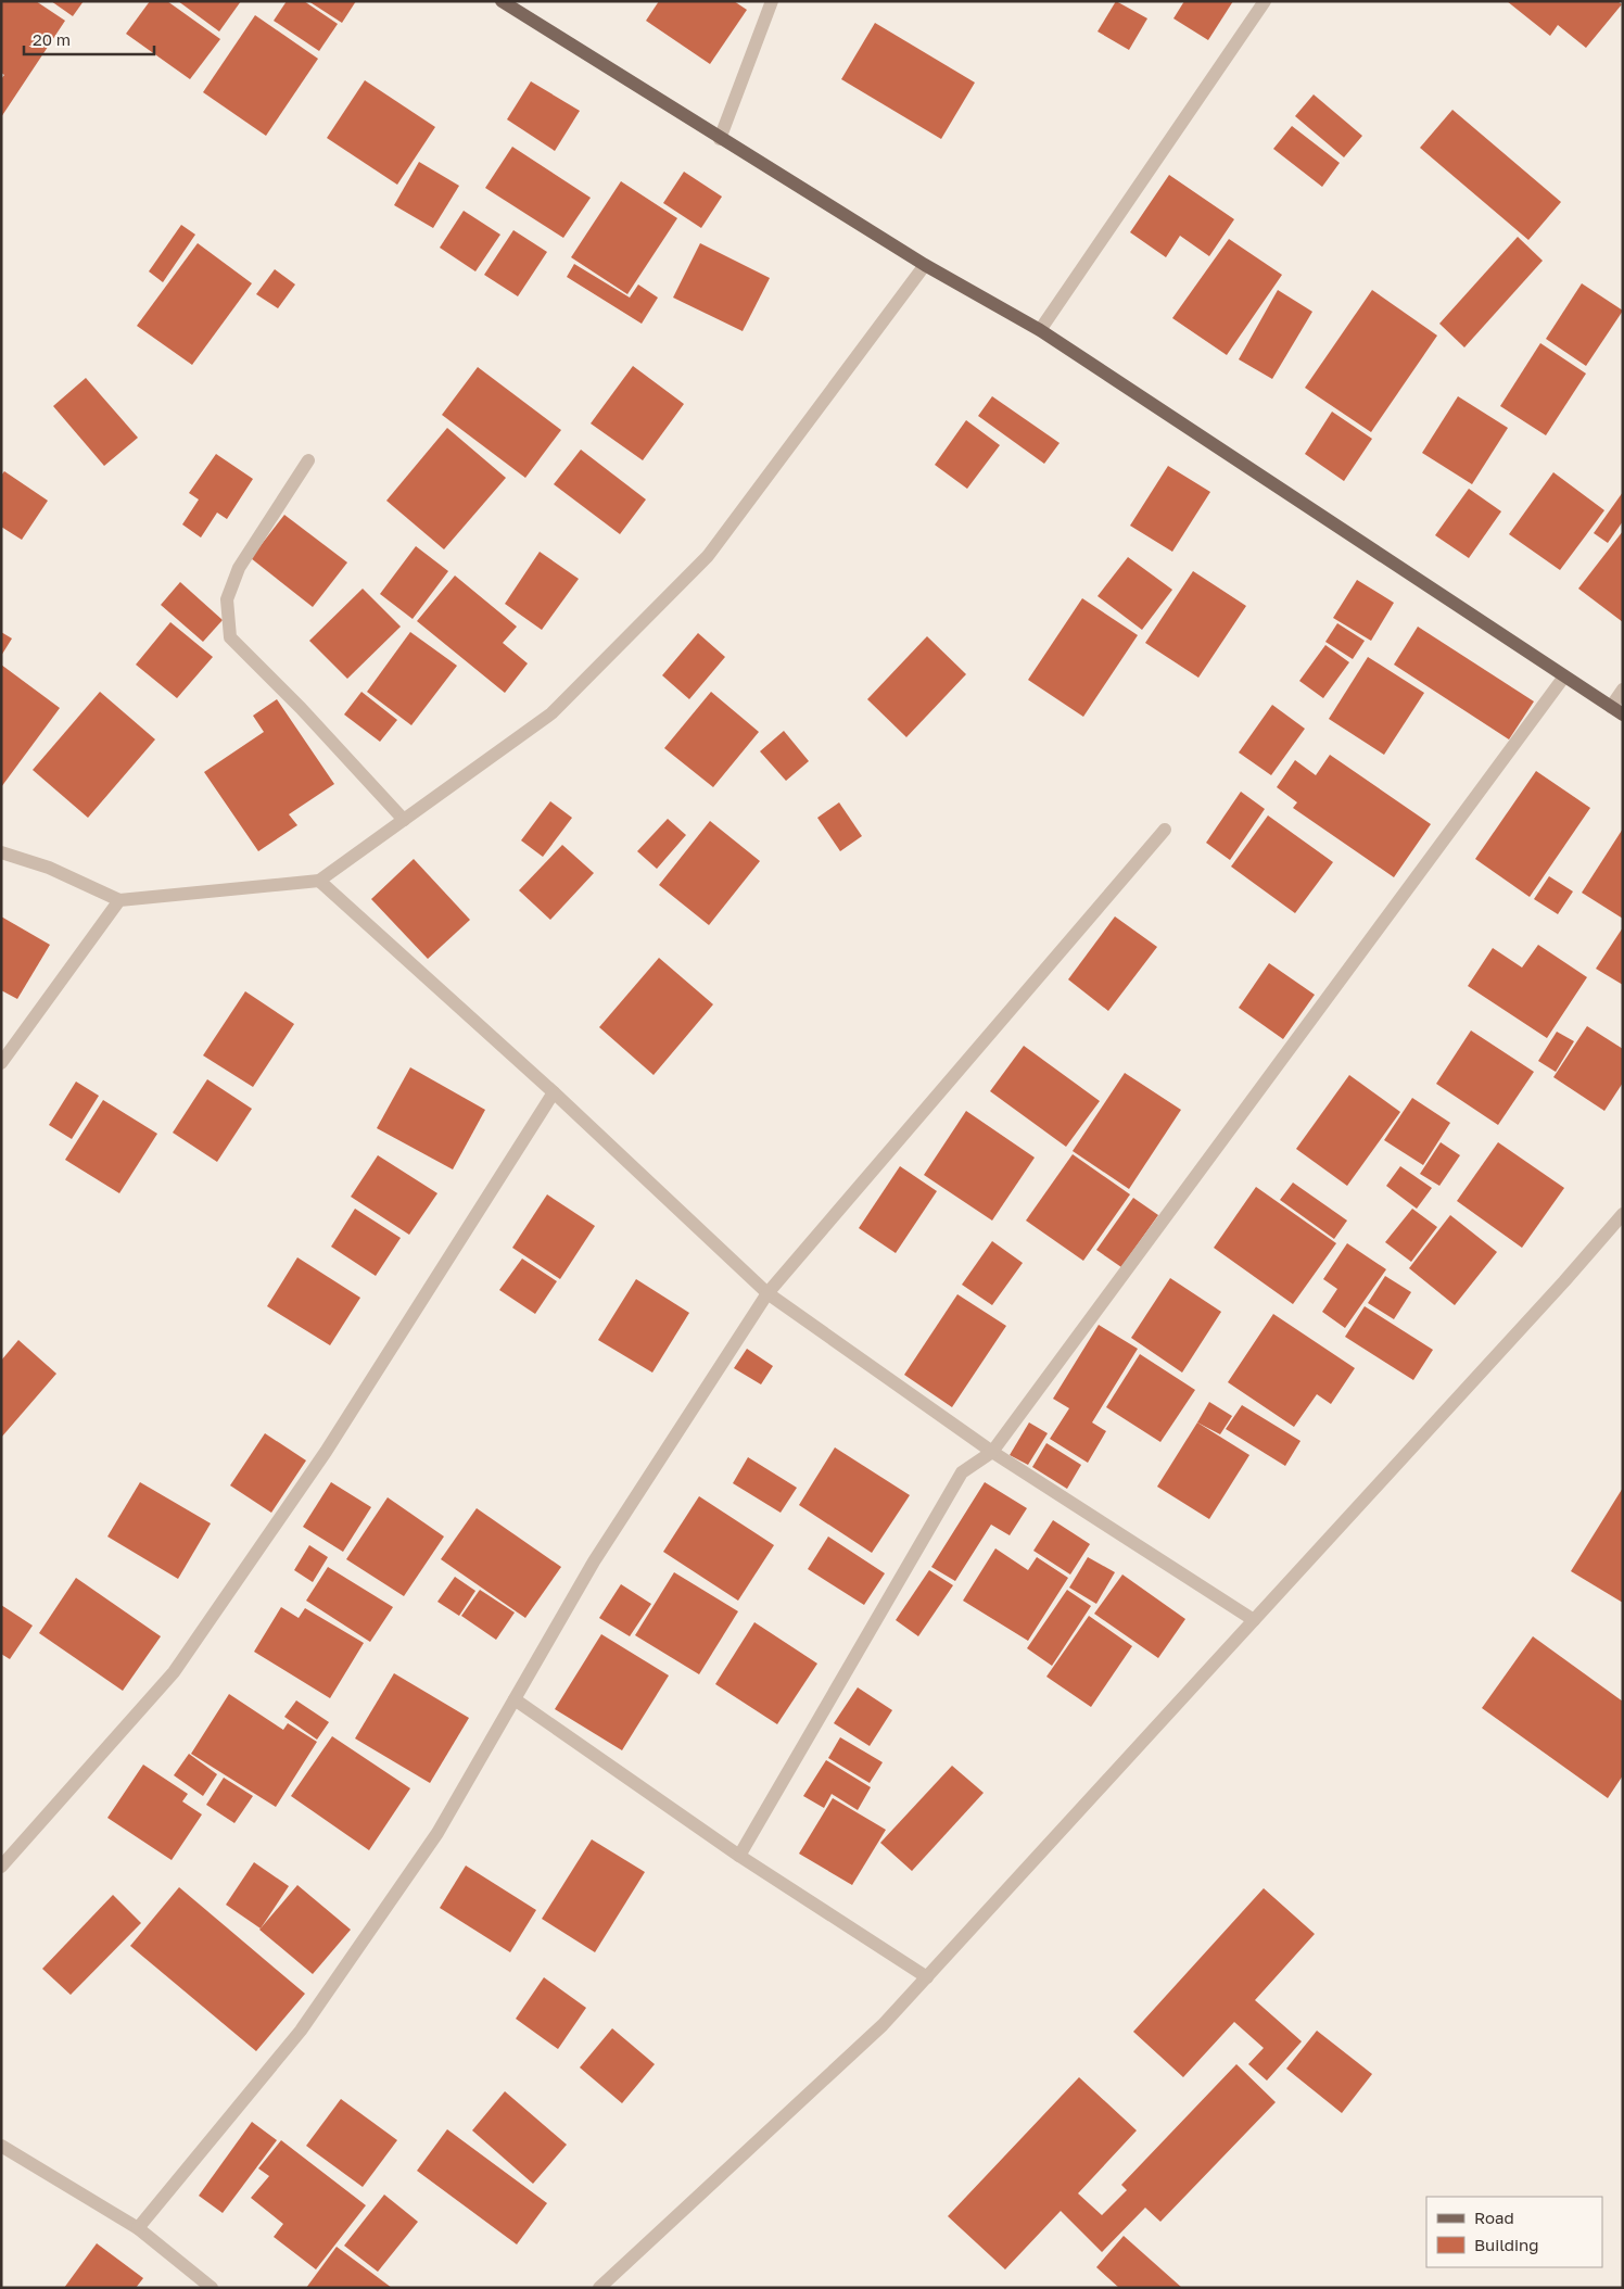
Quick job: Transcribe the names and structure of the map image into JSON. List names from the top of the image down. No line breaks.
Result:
{"legend":["Road","Building"],"scale_bar":"20 m"}
